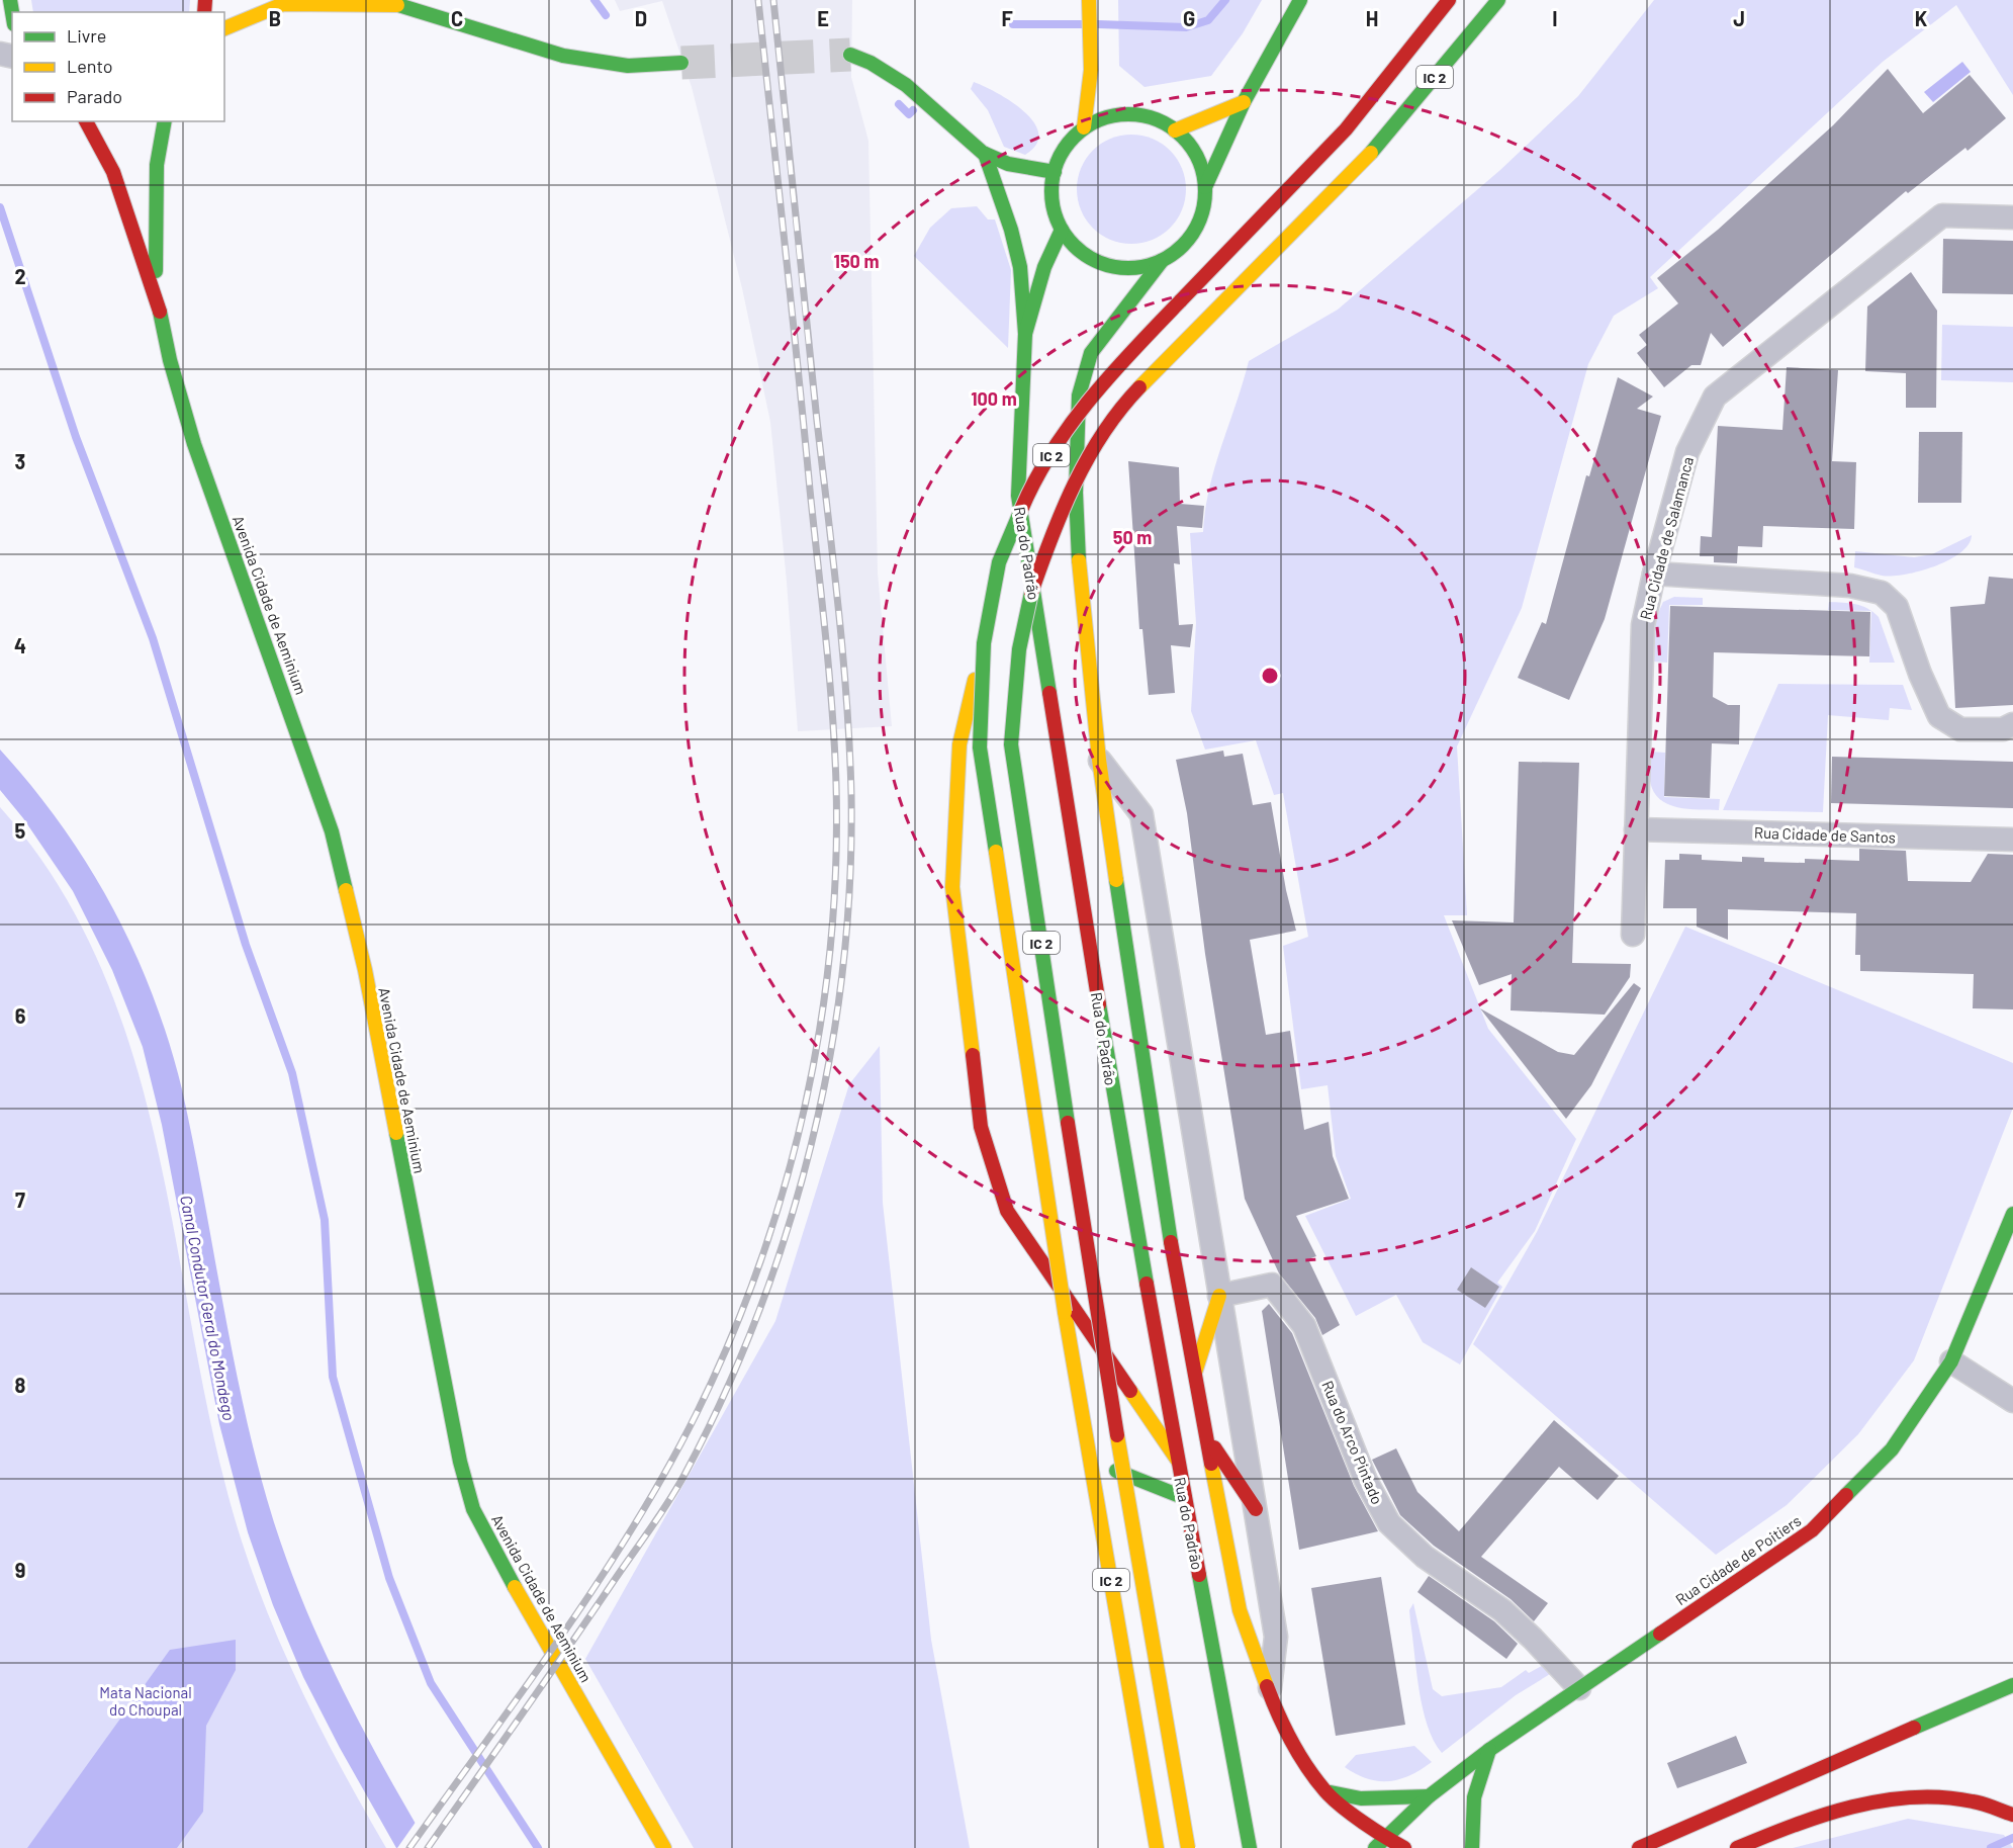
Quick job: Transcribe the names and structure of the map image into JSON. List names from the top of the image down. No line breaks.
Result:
{"streets":{"main road":["IC 2","Rua do Padrão","Avenida Cidade de Aeminium","Rua Cidade de Poitiers"],"street":["Rua Cidade de Salamanca","Rua Cidade de Santos","Rua do Arco Pintado"]},"crossings":[["Rua Cidade de Salamanca","Rua Cidade de Santos"],["Rua do Arco Pintado","Rua Cidade de Poitiers"]],"water":["Canal Condutor Geral do Mondego"],"parks":["Mata Nacional do Choupal"],"legend":["Livre","Lento","Parado"],"grid":{"columns":["B","C","D","E","F","G","H","I","J","K"],"rows":["2","3","4","5","6","7","8","9"]},"rings":["150 m","100 m","50 m"]}
